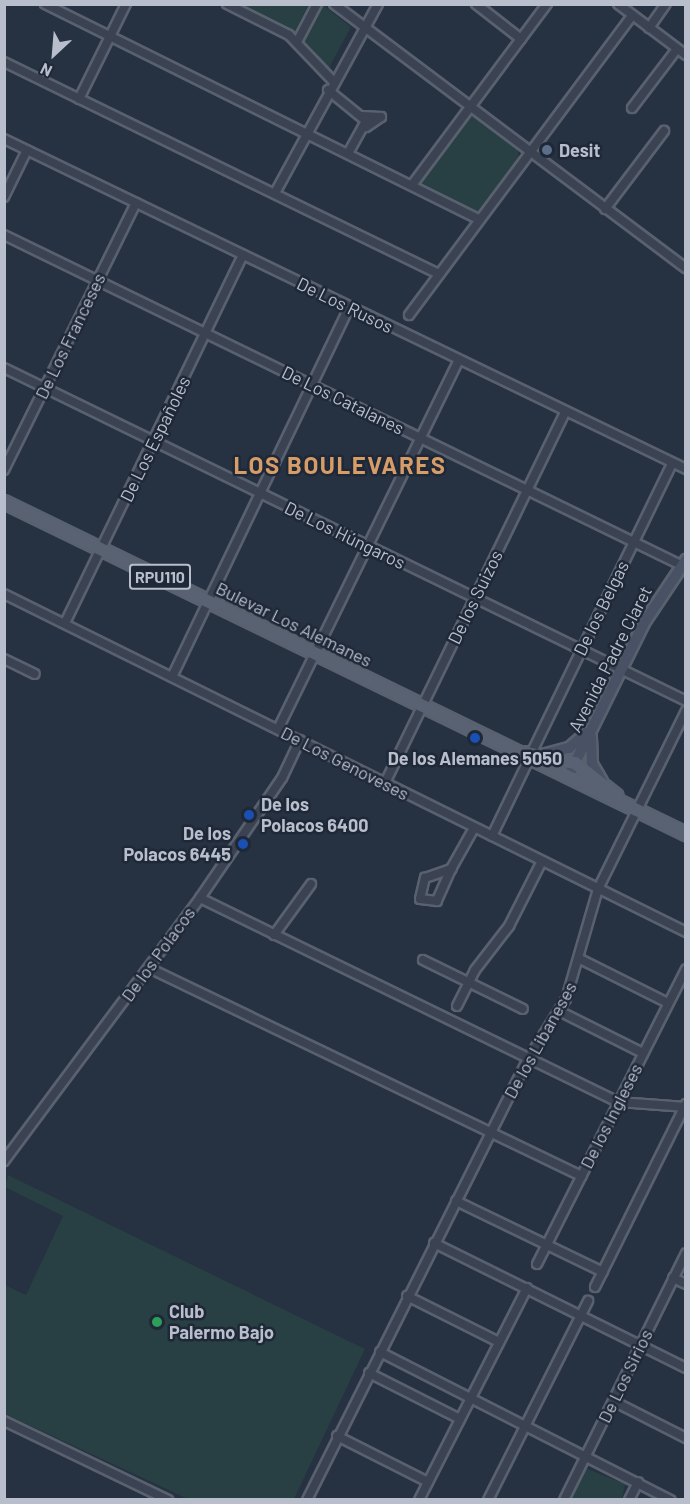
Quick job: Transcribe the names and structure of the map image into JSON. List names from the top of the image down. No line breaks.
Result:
{"streets":{"main road":["RPU110","Bulevar Los Alemanes","Avenida Padre Claret"],"street":["De Los Rusos","De Los Franceses","De Los Catalanes","De Los Españoles","De Los Húngaros","De los Suizos","De los Belgas","De Los Genoveses","De los Polacos","De los Libaneses","De los Ingleses","De Los Sirios"]},"crossings":[["De Los Rusos","De Los Franceses"],["De Los Rusos","De Los Españoles"],["De Los Rusos","De los Suizos"],["De Los Rusos","De los Belgas"],["De Los Franceses","De Los Catalanes"],["De Los Franceses","De Los Húngaros"],["De Los Catalanes","De Los Españoles"],["De Los Catalanes","De los Suizos"],["De Los Catalanes","De los Belgas"],["De Los Catalanes","Avenida Padre Claret"],["De Los Españoles","De Los Húngaros"],["De Los Españoles","Bulevar Los Alemanes"],["De Los Españoles","De Los Genoveses"],["De Los Húngaros","De los Suizos"],["De Los Húngaros","De los Belgas"],["De Los Húngaros","Avenida Padre Claret"],["De los Suizos","Bulevar Los Alemanes"],["De los Suizos","De Los Genoveses"],["De los Belgas","Bulevar Los Alemanes"],["De los Belgas","De Los Genoveses"],["Bulevar Los Alemanes","Avenida Padre Claret"],["Bulevar Los Alemanes","De los Libaneses"],["De Los Genoveses","De los Polacos"],["De Los Genoveses","De los Libaneses"]],"districts":["LOS BOULEVARES"],"places":["Desit","De los Alemanes 5050","De los Polacos 6400","De los Polacos 6445","Club Palermo Bajo"],"north":"bottom left"}
